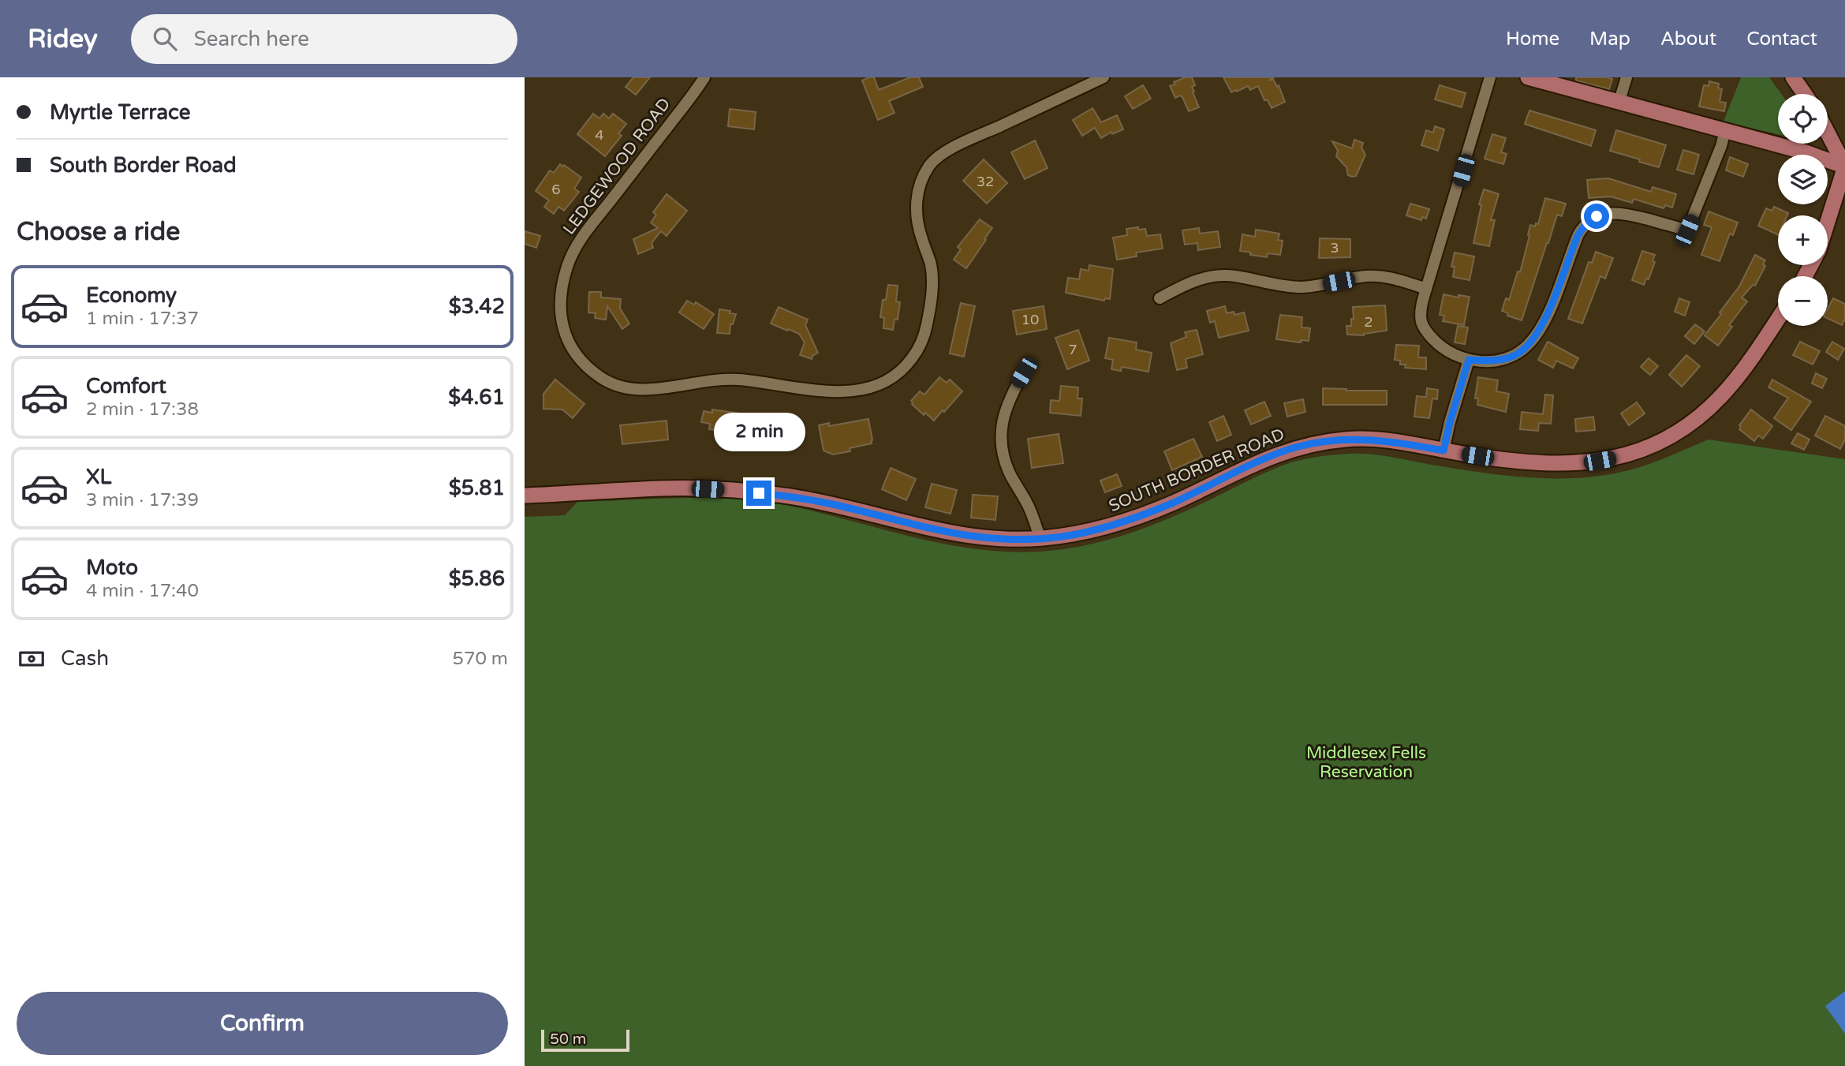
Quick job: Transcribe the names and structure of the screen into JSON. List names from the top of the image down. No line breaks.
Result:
{"streets":{"main road":["SOUTH BORDER ROAD"],"street":["LEDGEWOOD ROAD"]},"parks":["Middlesex Fells Reservation"],"house_numbers":["4","32","6","3","10","2","7"],"scale_bar":"50 m","page":{"header":"Ridey","search":"Search here","nav":["Home","Map","About","Contact"],"banner":["Myrtle Terrace","South Border Road"],"map_buttons":["+","−"],"heading":"Choose a ride","list":[{"name":"Economy","note":"1 min · 17:37","value":"$3.42"},{"name":"Comfort","note":"2 min · 17:38","value":"$4.61"},{"name":"XL","note":"3 min · 17:39","value":"$5.81"},{"name":"Moto","note":"4 min · 17:40","value":"$5.86"}],"bubble":"2 min","pay":["Cash","570 m"],"buttons":"Confirm","scale":"50 m"}}
